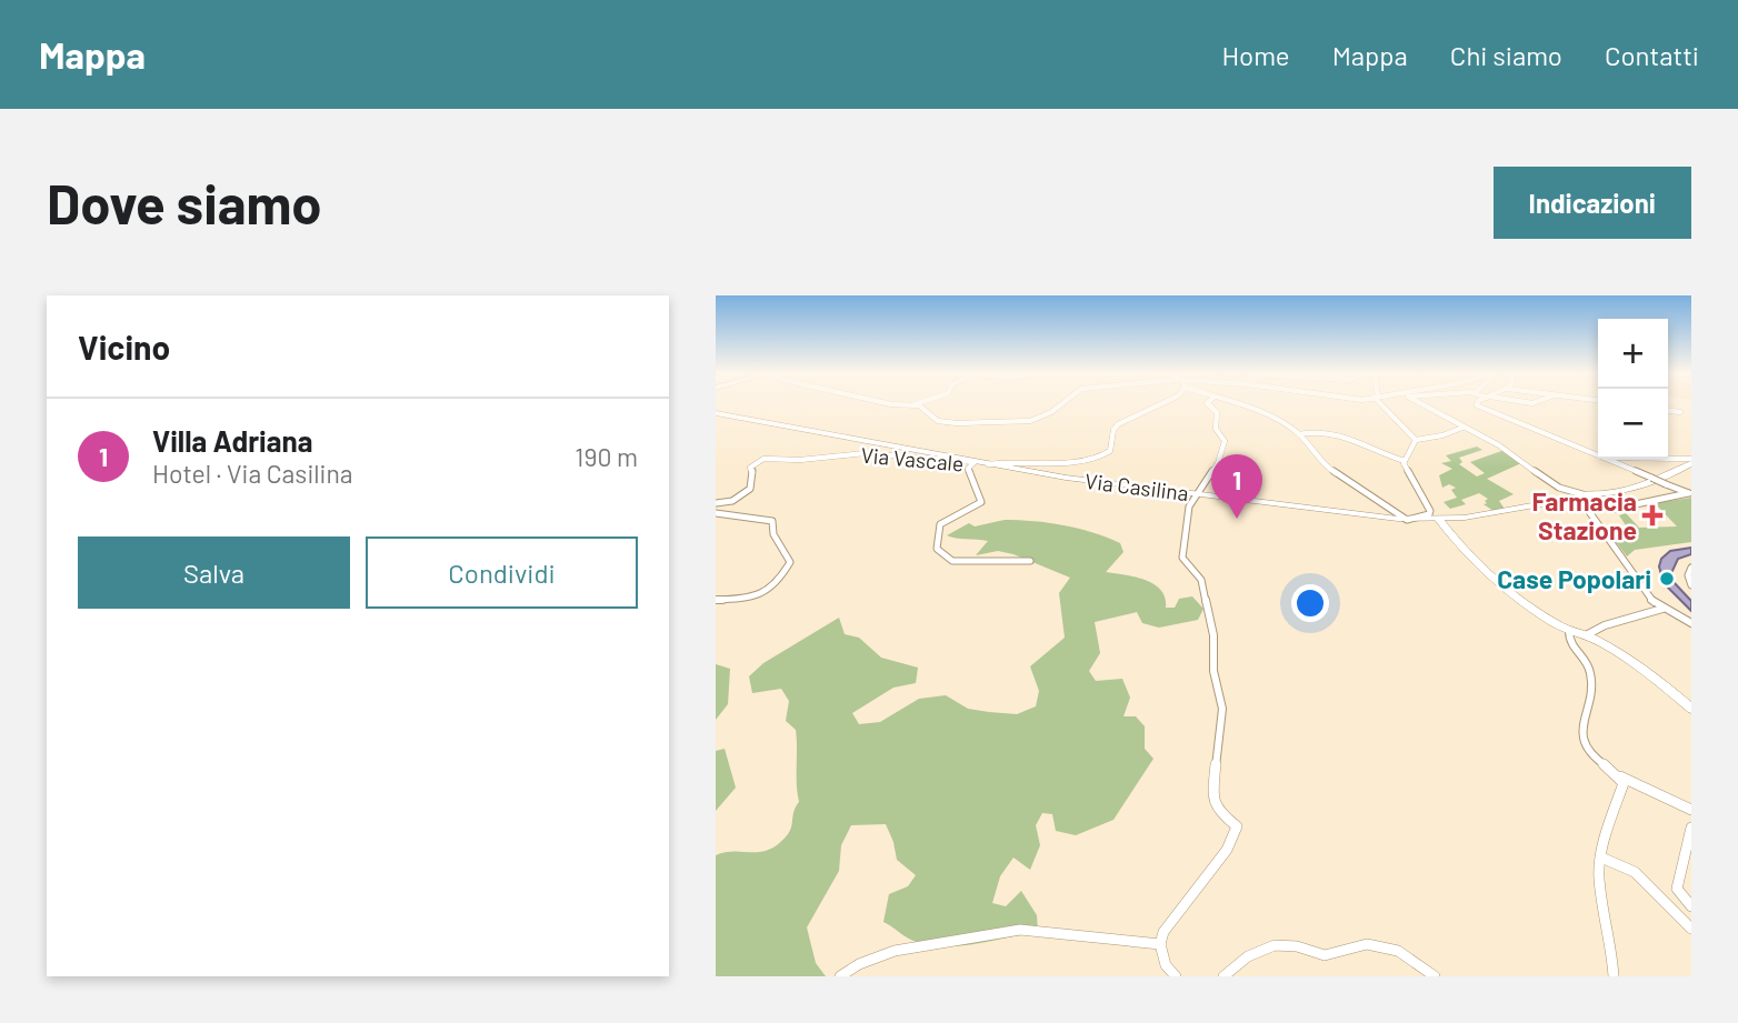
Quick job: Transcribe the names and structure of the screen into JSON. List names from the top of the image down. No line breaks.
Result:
{"streets":{"main road":["Via Casilina"],"street":["Via Vascale"]},"crossings":[["Via Vascale","Via Casilina"]],"places":{"health":["Farmacia Stazione"],"other":["Case Popolari"]},"page":{"header":"Mappa","nav":["Home","Mappa","Chi siamo","Contatti"],"buttons":["Indicazioni",["Salva","Condividi"]],"title":"Dove siamo","heading":"Vicino","map_buttons":["+","−"],"list":[{"mark":"1","name":"Villa Adriana","note":"Hotel · Via Casilina","value":"190 m"}],"pins":"1"}}
